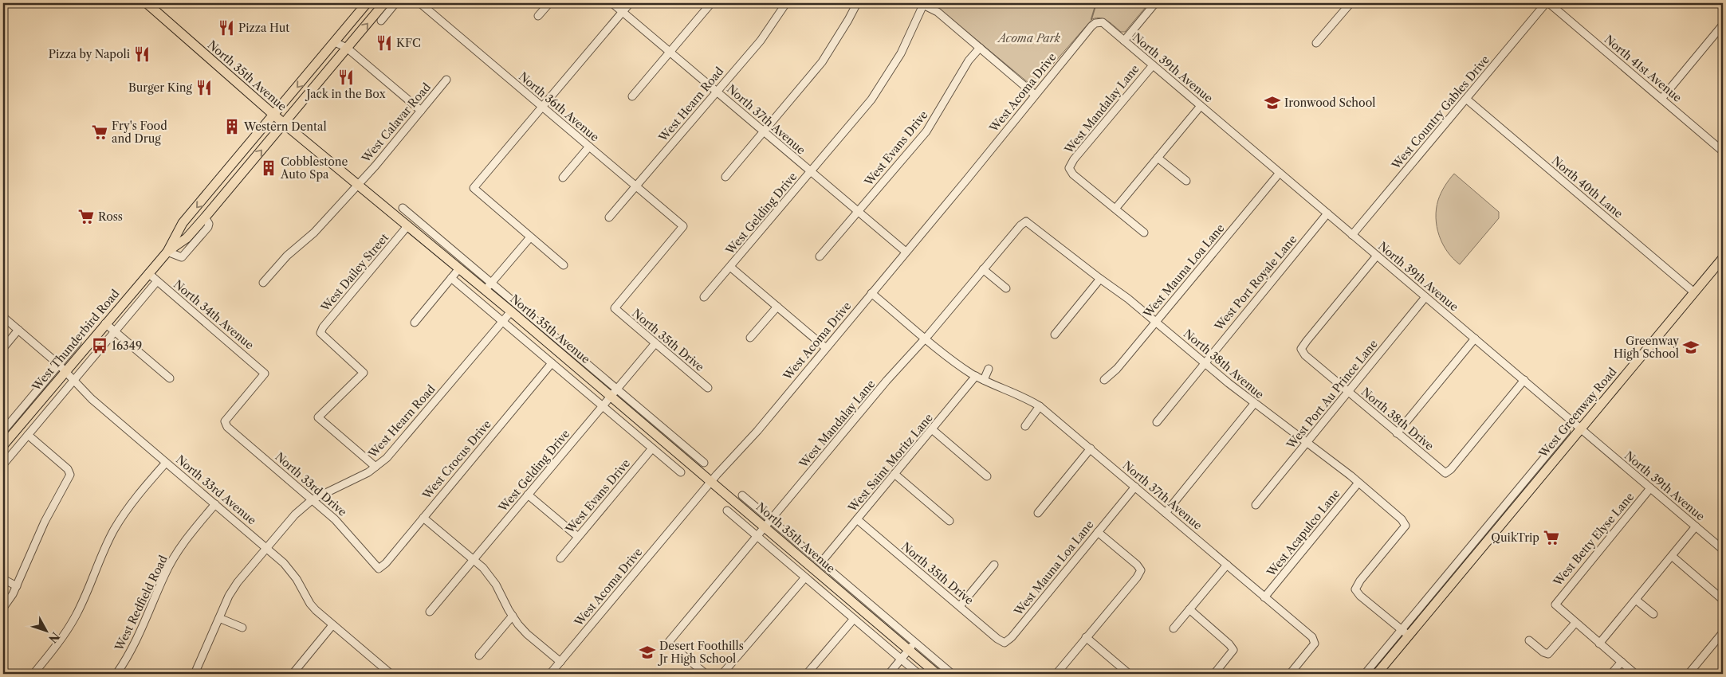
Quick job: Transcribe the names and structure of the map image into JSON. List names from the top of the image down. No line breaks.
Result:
{"streets":{"main road":["North 35th Avenue","West Thunderbird Road","West Greenway Road"],"street":["North 39th Avenue","North 41st Avenue","West Acoma Drive","West Hearn Road","North 36th Avenue","West Mandalay Lane","West Country Gables Drive","North 37th Avenue","West Calavar Road","West Evans Drive","North 40th Lane","West Gelding Drive","West Mauna Loa Lane","West Dailey Street","West Port Royale Lane","North 34th Avenue","North 35th Drive","North 38th Avenue","West Port Au Prince Lane","North 38th Drive","West Crocus Drive","West Saint Moritz Lane","North 33rd Drive","North 33rd Avenue","West Acapulco Lane","West Betty Elyse Lane","West Redfield Road"]},"crossings":[["North 39th Avenue","West Acoma Drive"],["North 39th Avenue","West Mandalay Lane"],["North 39th Avenue","West Country Gables Drive"],["North 39th Avenue","West Mauna Loa Lane"],["North 39th Avenue","West Port Royale Lane"],["North 39th Avenue","West Port Au Prince Lane"],["North 39th Avenue","West Greenway Road"],["North 39th Avenue","North 38th Drive"],["North 39th Avenue","West Betty Elyse Lane"],["North 35th Avenue","West Acoma Drive"],["North 35th Avenue","West Hearn Road"],["North 35th Avenue","West Mandalay Lane"],["North 35th Avenue","West Calavar Road"],["North 35th Avenue","West Gelding Drive"],["North 35th Avenue","West Dailey Street"],["North 35th Avenue","West Thunderbird Road"],["North 35th Avenue","West Saint Moritz Lane"],["West Acoma Drive","North 37th Avenue"],["West Hearn Road","North 36th Avenue"],["West Hearn Road","North 37th Avenue"],["West Hearn Road","West Dailey Street"],["West Hearn Road","North 33rd Drive"],["West Hearn Road","North 33rd Avenue"],["North 36th Avenue","North 35th Drive"],["West Mandalay Lane","North 37th Avenue"],["West Mandalay Lane","North 38th Avenue"],["West Country Gables Drive","North 40th Lane"],["North 37th Avenue","West Evans Drive"],["North 37th Avenue","West Gelding Drive"],["North 37th Avenue","West Mauna Loa Lane"],["North 37th Avenue","West Saint Moritz Lane"],["North 37th Avenue","West Acapulco Lane"],["North 40th Lane","West Greenway Road"],["West Gelding Drive","North 35th Drive"],["West Mauna Loa Lane","North 35th Drive"],["West Mauna Loa Lane","North 38th Avenue"],["West Port Royale Lane","North 38th Avenue"],["North 34th Avenue","West Thunderbird Road"],["North 34th Avenue","North 33rd Drive"],["West Thunderbird Road","North 33rd Avenue"],["North 35th Drive","West Saint Moritz Lane"],["North 38th Avenue","West Port Au Prince Lane"],["North 38th Avenue","West Greenway Road"],["North 38th Avenue","West Acapulco Lane"],["West Port Au Prince Lane","North 38th Drive"],["West Crocus Drive","North 33rd Drive"],["North 33rd Avenue","West Redfield Road"]],"parks":["Acoma Park"],"places":{"restaurant":["Pizza Hut","KFC","Pizza by Napoli","Jack in the Box","Burger King"],"school or university":["Ironwood School","Greenway High School","Desert Foothills Jr High School"],"building":["Western Dental","Cobblestone Auto Spa"],"supermarket":["Fry's Food and Drug","Ross","QuikTrip"],"bus stop":["16349"]},"north":"bottom right"}
